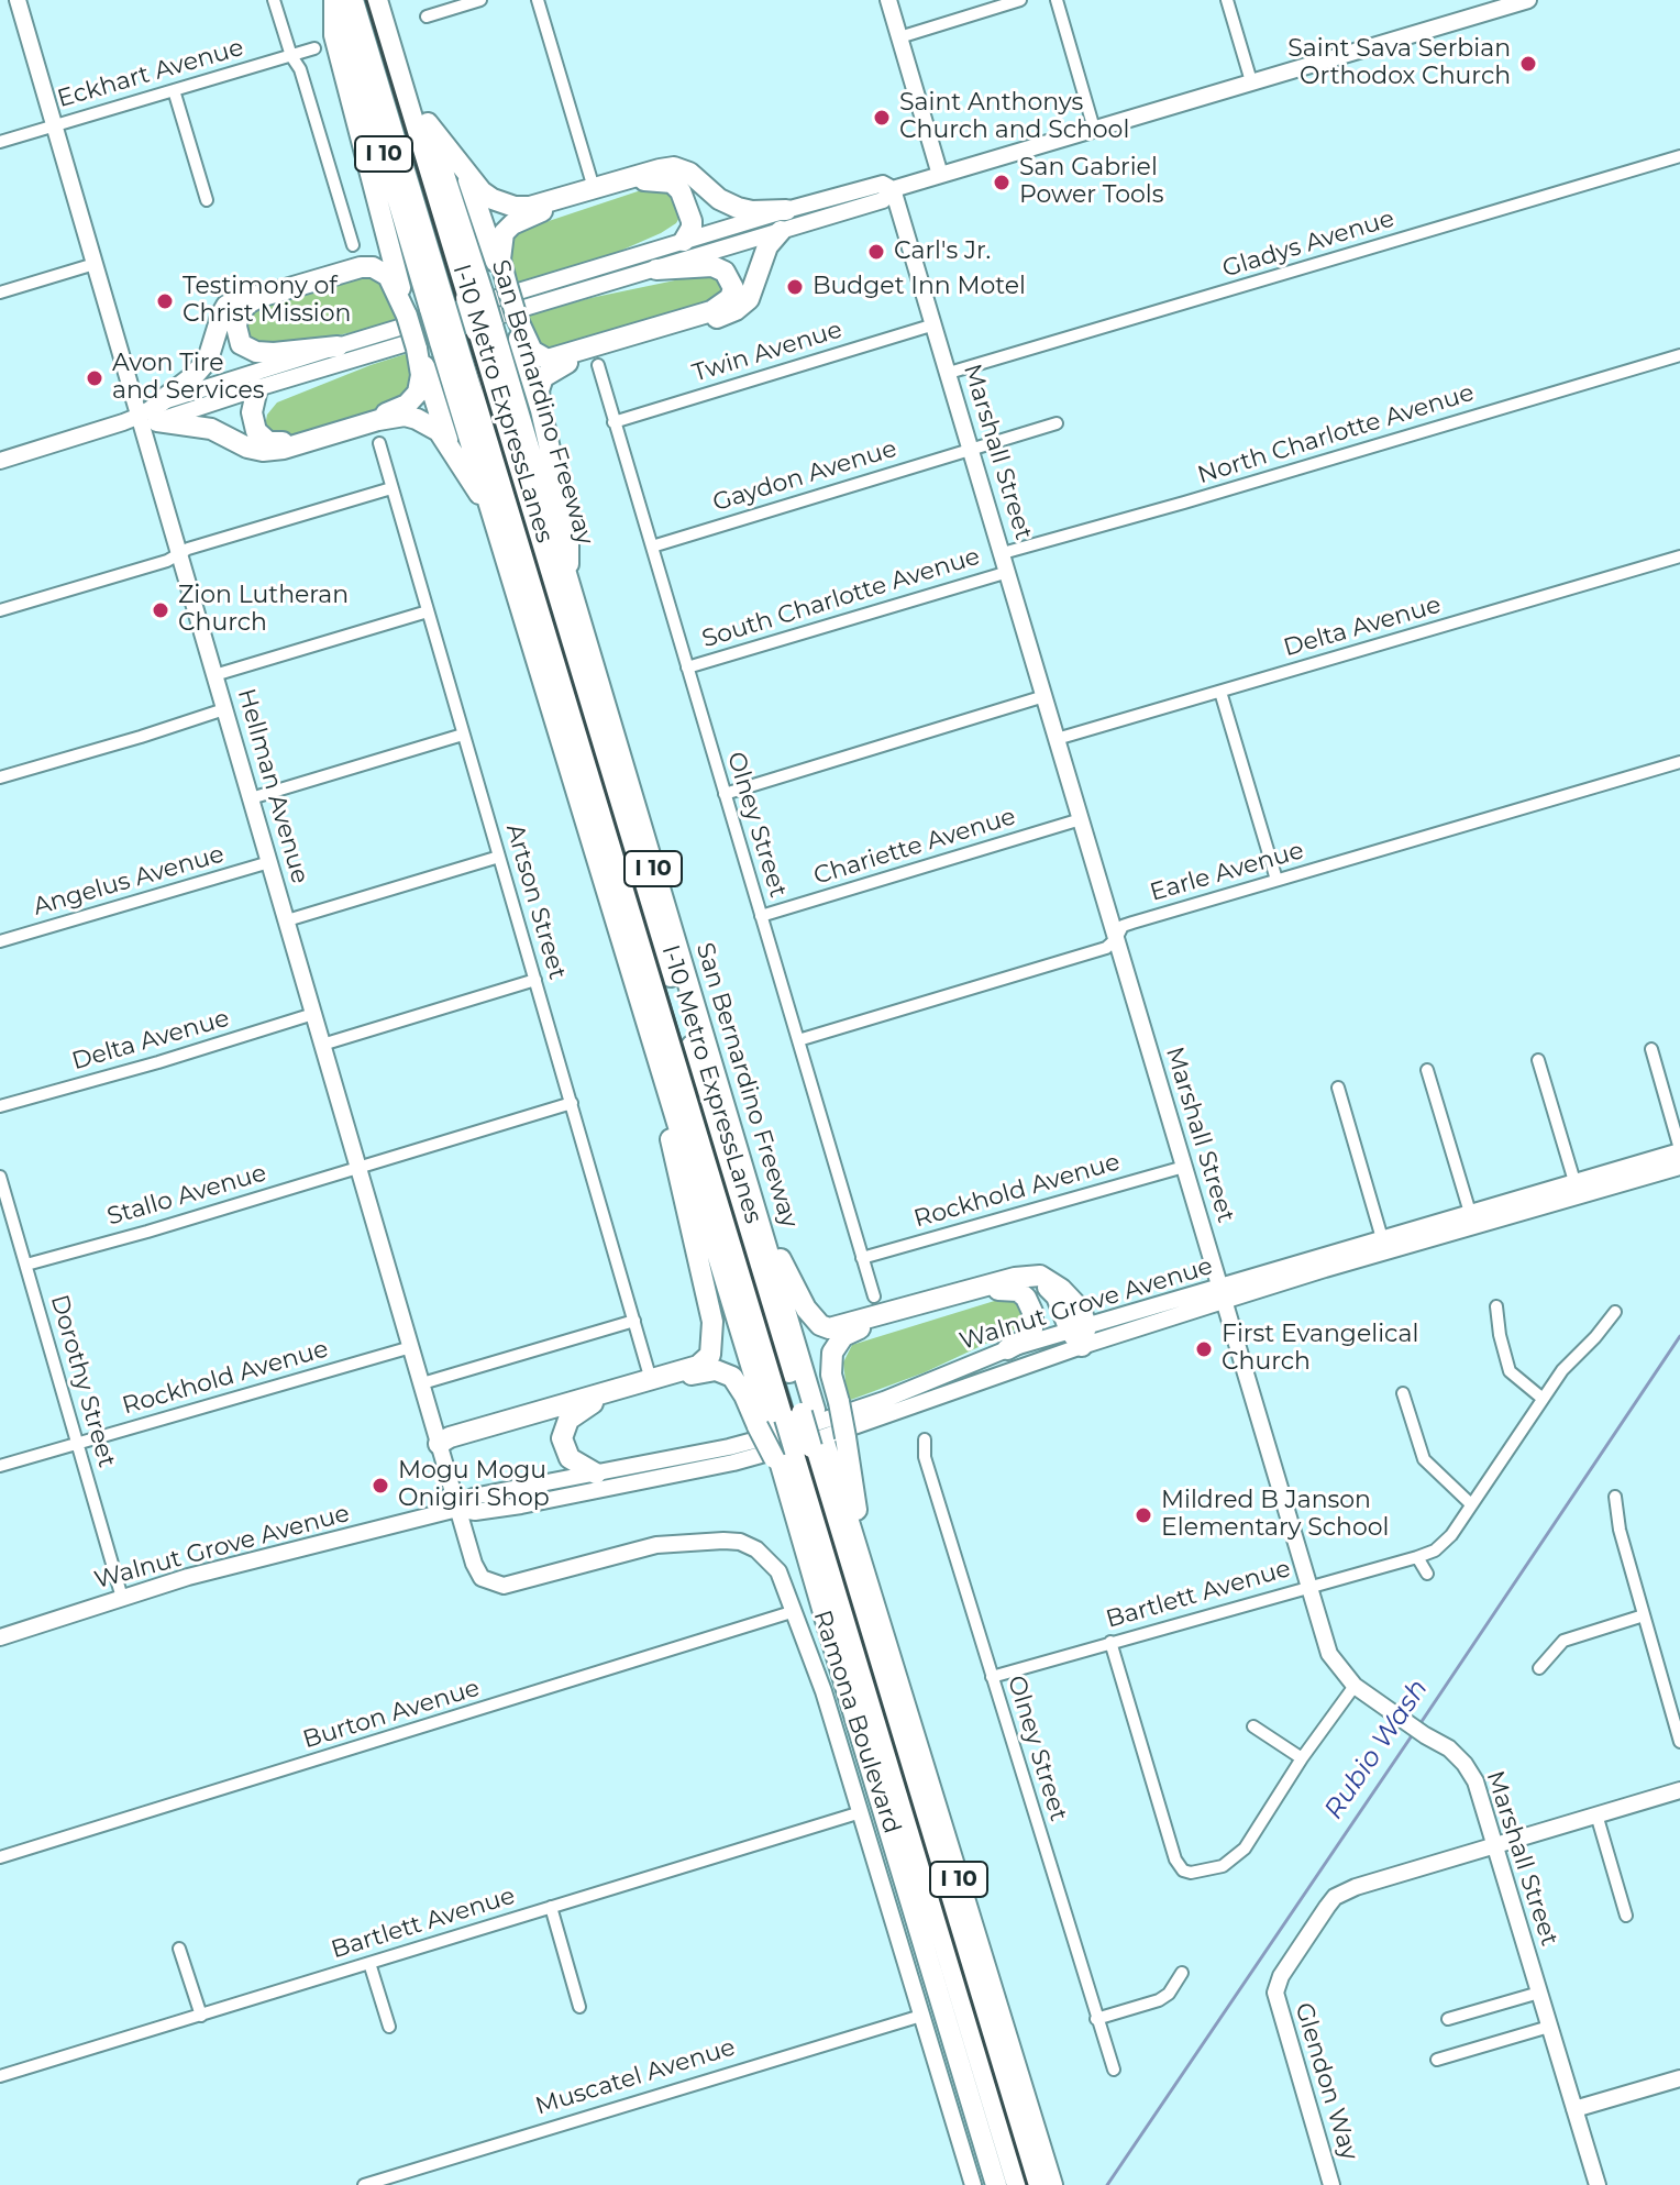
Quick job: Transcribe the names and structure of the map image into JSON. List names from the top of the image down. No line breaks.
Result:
{"streets":{"highway":["I 10","San Bernardino Freeway","I-10 Metro ExpressLanes"],"street":["Eckhart Avenue","Gladys Avenue","Twin Avenue","North Charlotte Avenue","Marshall Street","Gaydon Avenue","South Charlotte Avenue","Delta Avenue","Hellman Avenue","Olney Street","Chariette Avenue","Earle Avenue","Angelus Avenue","Artson Street","Rockhold Avenue","Stallo Avenue","Walnut Grove Avenue","Dorothy Street","Bartlett Avenue","Burton Avenue","Ramona Boulevard","Muscatel Avenue","Glendon Way"]},"crossings":[["Eckhart Avenue","Hellman Avenue"],["I 10","I-10 Metro ExpressLanes"],["Gladys Avenue","Marshall Street"],["Twin Avenue","Marshall Street"],["Twin Avenue","Olney Street"],["San Bernardino Freeway","I-10 Metro ExpressLanes"],["North Charlotte Avenue","Marshall Street"],["Marshall Street","Gaydon Avenue"],["Marshall Street","South Charlotte Avenue"],["Marshall Street","Delta Avenue"],["Marshall Street","Chariette Avenue"],["Marshall Street","Earle Avenue"],["Marshall Street","Rockhold Avenue"],["Marshall Street","Walnut Grove Avenue"],["Marshall Street","Bartlett Avenue"],["Marshall Street","Glendon Way"],["Gaydon Avenue","Olney Street"],["South Charlotte Avenue","Olney Street"],["Delta Avenue","Hellman Avenue"],["Hellman Avenue","Angelus Avenue"],["Hellman Avenue","Rockhold Avenue"],["Hellman Avenue","Stallo Avenue"],["Hellman Avenue","Walnut Grove Avenue"],["Hellman Avenue","Ramona Boulevard"],["Olney Street","Chariette Avenue"],["Olney Street","Earle Avenue"],["Olney Street","Rockhold Avenue"],["Olney Street","Bartlett Avenue"],["Rockhold Avenue","Dorothy Street"],["Stallo Avenue","Dorothy Street"],["Walnut Grove Avenue","Dorothy Street"],["Bartlett Avenue","Ramona Boulevard"],["Burton Avenue","Ramona Boulevard"],["Ramona Boulevard","Muscatel Avenue"]],"water":["Rubio Wash"],"places":["Saint Sava Serbian Orthodox Church","Saint Anthonys Church and School","San Gabriel Power Tools","Carl's Jr.","Budget Inn Motel","Testimony of Christ Mission","Avon Tire and Services","Zion Lutheran Church","First Evangelical Church","Mogu Mogu Onigiri Shop","Mildred B Janson Elementary School"]}
